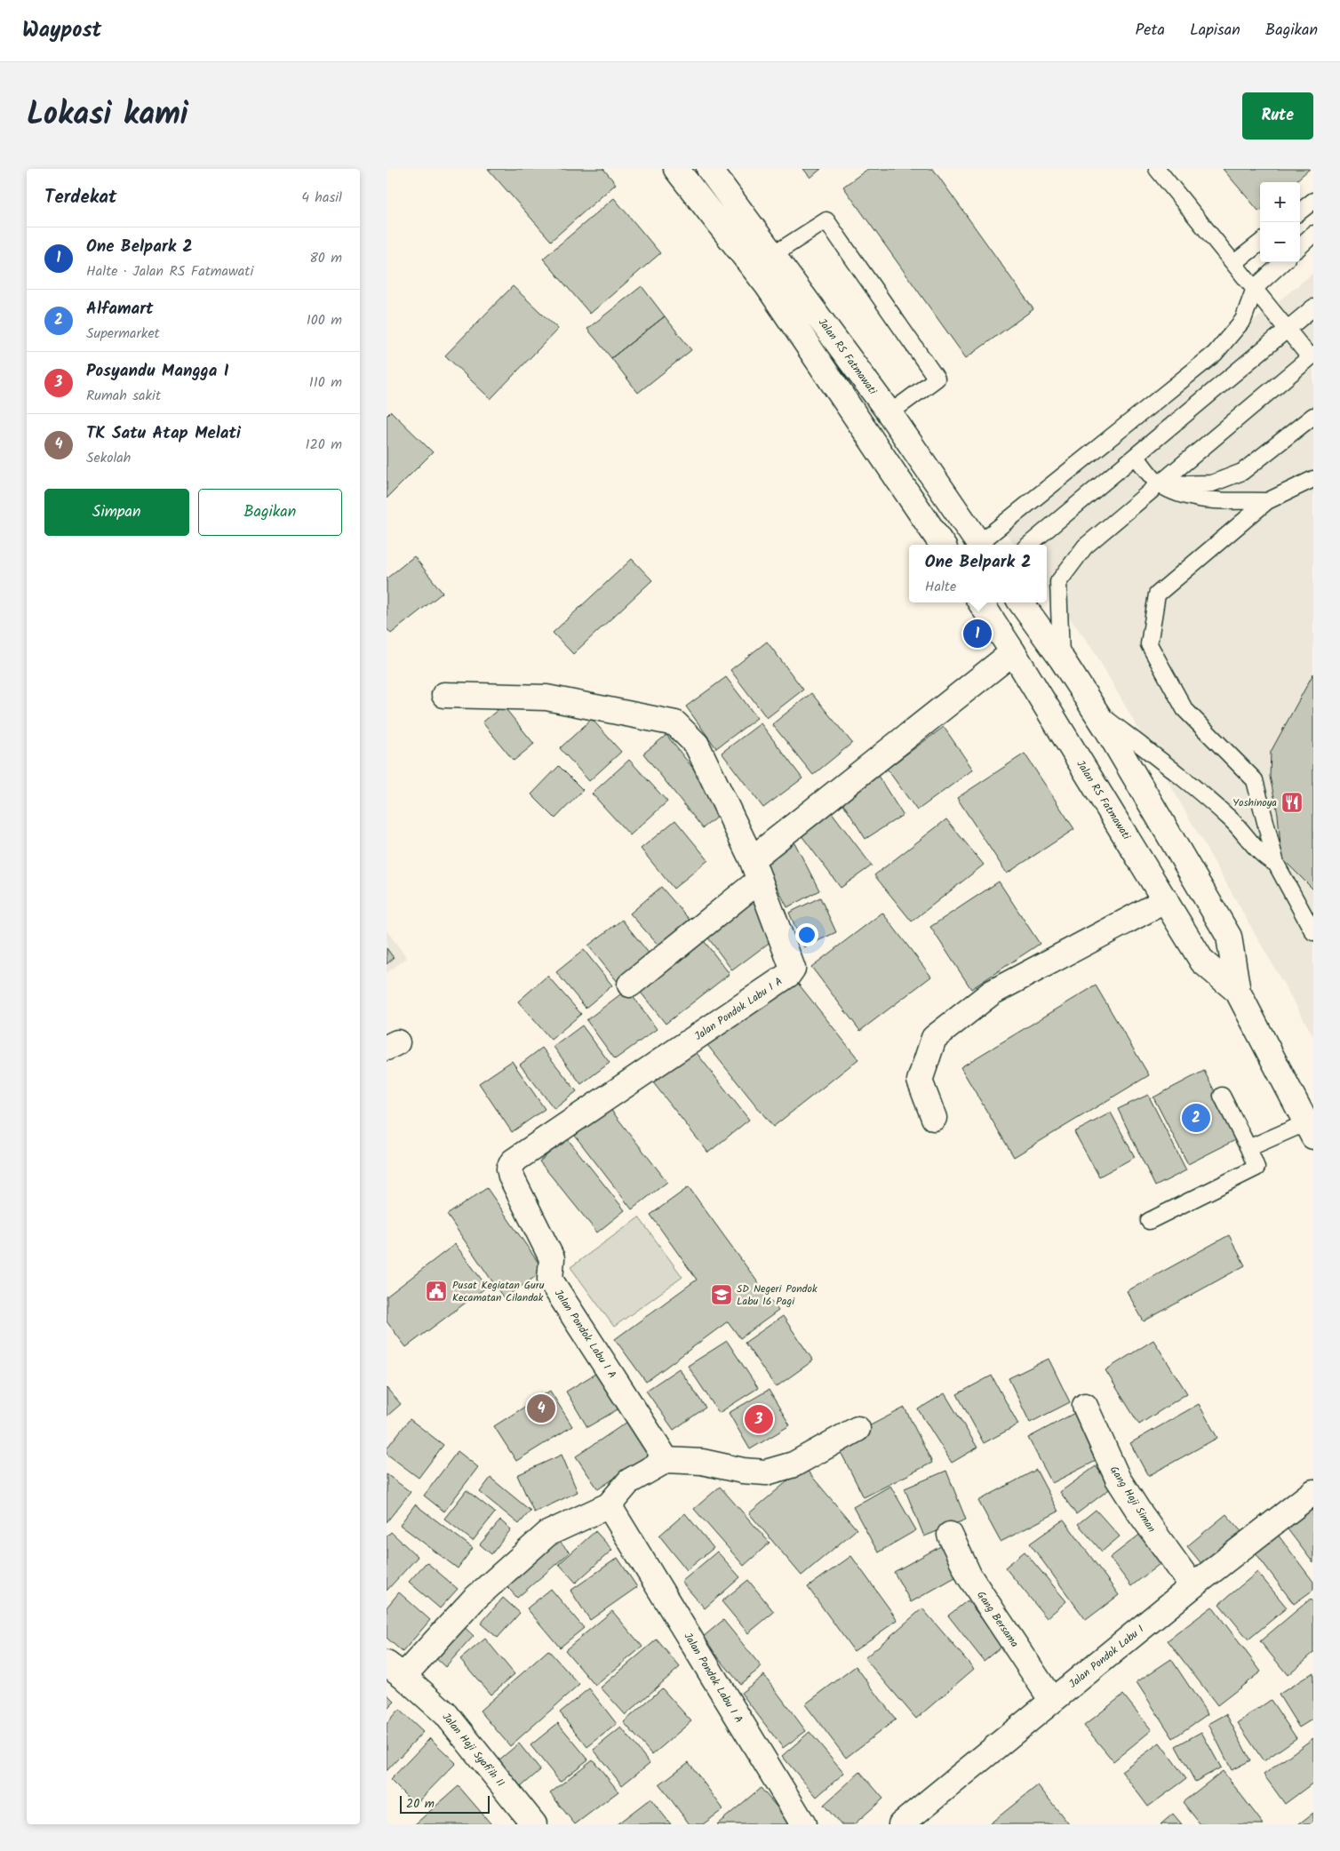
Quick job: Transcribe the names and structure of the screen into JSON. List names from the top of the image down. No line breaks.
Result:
{"streets":{"street":["Jalan RS Fatmawati","Jalan Pondok Labu I A","Gang Haji Siman","Gang Bersama","Jalan Pondok Labu I","Jalan Haji Syafi'ih II"]},"crossings":[["Gang Haji Siman","Jalan Pondok Labu I"],["Gang Bersama","Jalan Pondok Labu I"]],"places":{"restaurant":["Yoshinoya"],"public building":["Pusat Kegiatan Guru Kecamatan Cilandak"],"school or university":["SD Negeri Pondok Labu 16 Pagi"]},"scale_bar":"20 m","page":{"header":"Waypost","nav":["Peta","Lapisan","Bagikan"],"title":"Lokasi kami","buttons":["Rute",["Simpan","Bagikan"]],"heading":["Terdekat","4 hasil"],"map_buttons":["+","−"],"list":[{"mark":"1","name":"One Belpark 2","note":"Halte · Jalan RS Fatmawati","value":"80 m"},{"mark":"2","name":"Alfamart","note":"Supermarket","value":"100 m"},{"mark":"3","name":"Posyandu Mangga I","note":"Rumah sakit","value":"110 m"},{"mark":"4","name":"TK Satu Atap Melati","note":"Sekolah","value":"120 m"}],"popup":["One Belpark 2","Halte"],"pins":["1","2","4","3"],"scale":"20 m"}}
